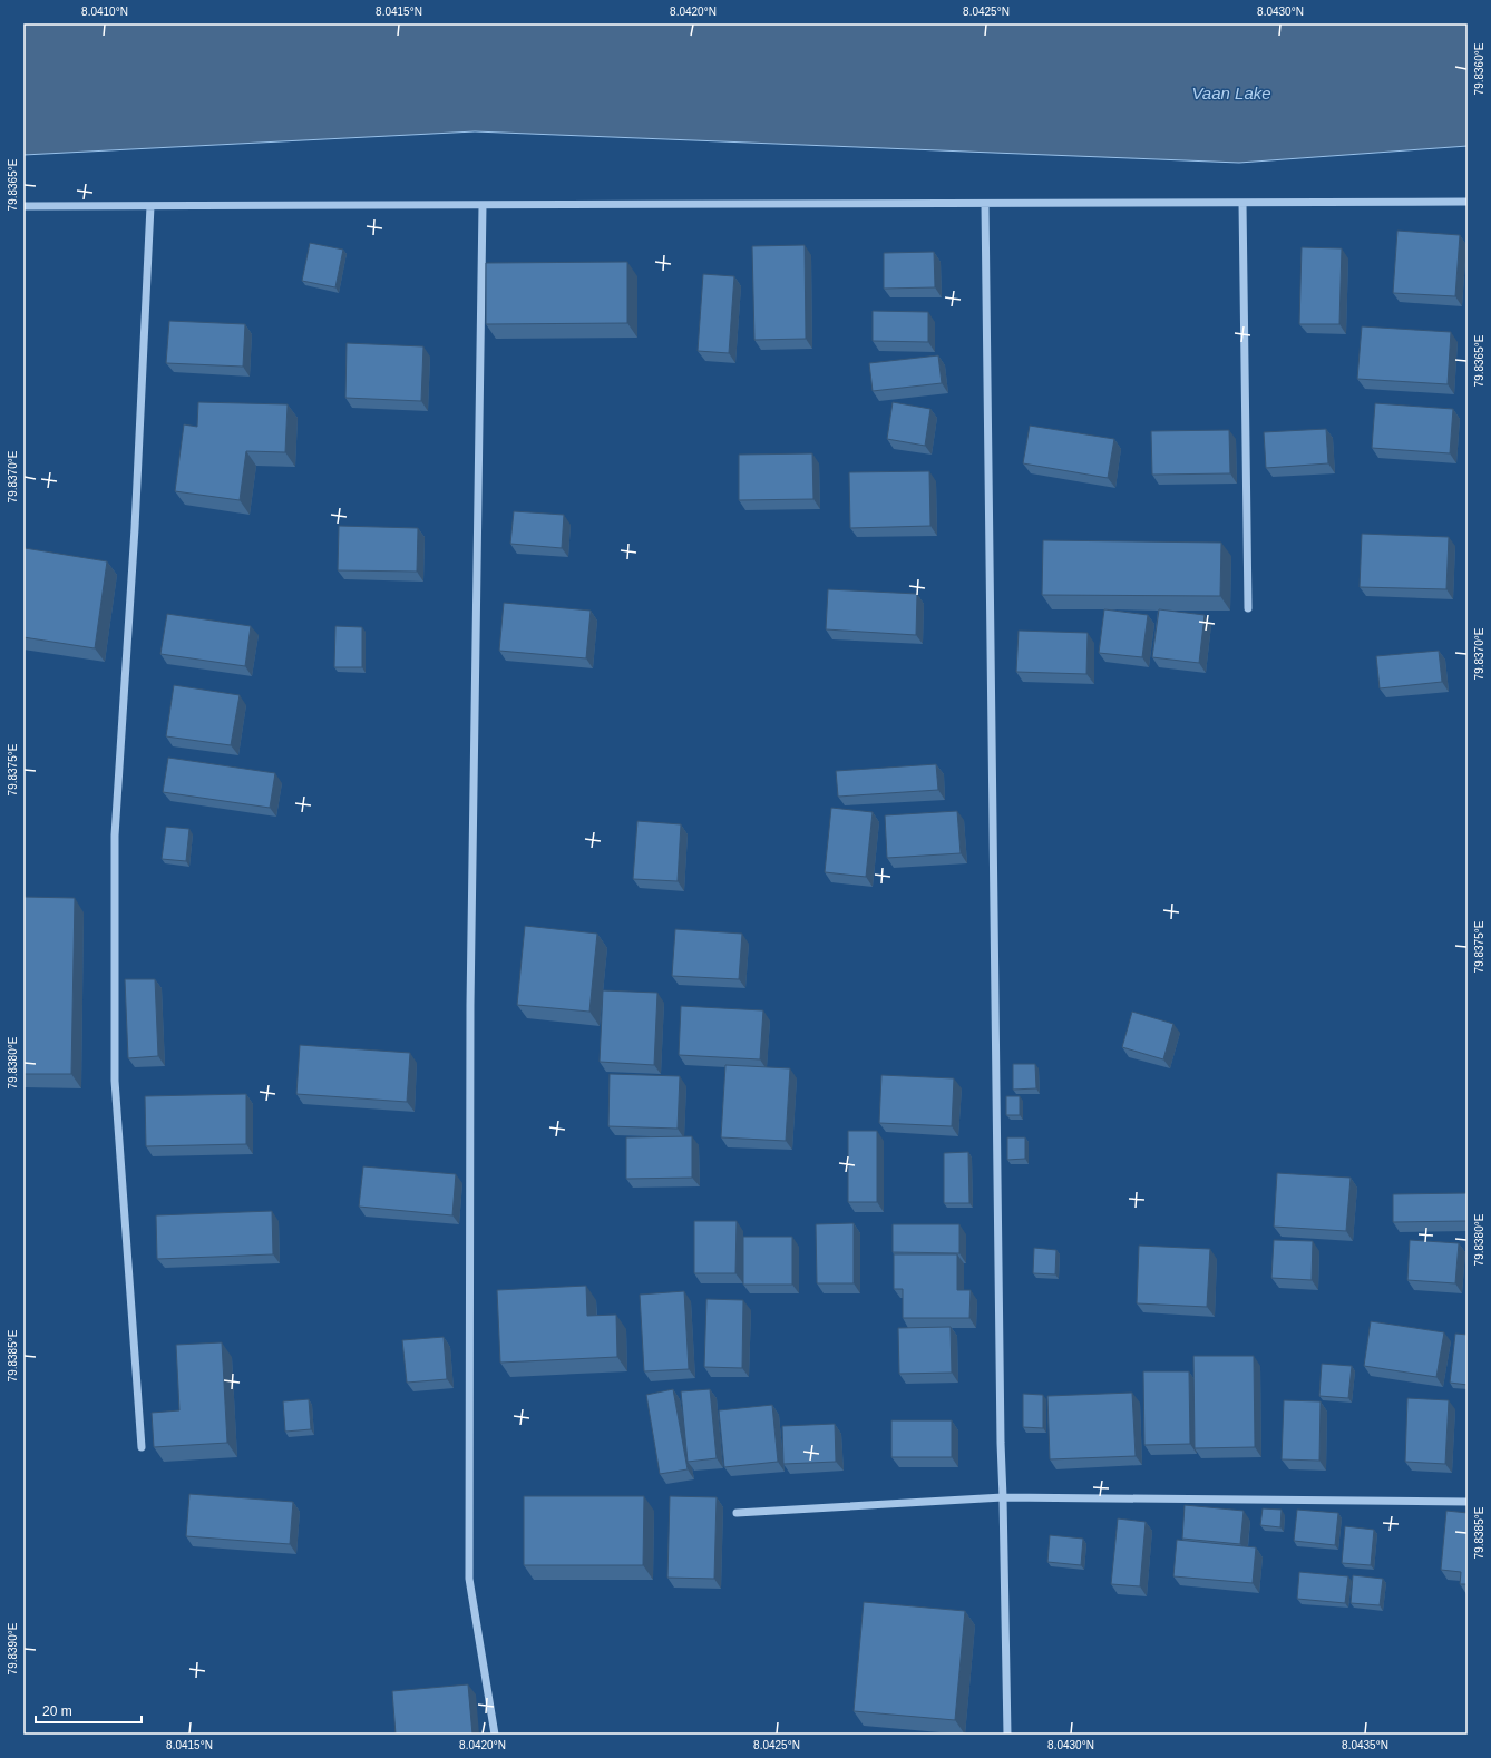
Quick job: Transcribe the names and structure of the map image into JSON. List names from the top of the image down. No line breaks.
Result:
{"water":["Vaan Lake"],"scale_bar":"20 m","coordinates":["8.0410°N","8.0415°N","8.0420°N","8.0425°N","8.0430°N","79.8360°E","79.8365°E","79.8370°E","79.8375°E","79.8380°E","79.8385°E","79.8390°E","8.0435°N"]}
